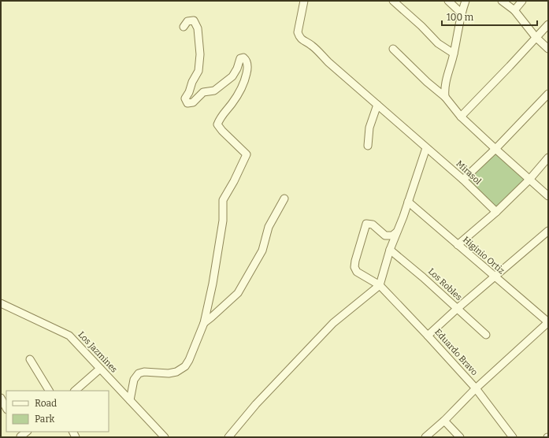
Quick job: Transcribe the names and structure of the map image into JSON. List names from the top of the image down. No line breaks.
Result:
{"streets":{"street":["Mirasol","Higinio Ortiz","Los Robles","Los Jazmines","Eduardo Bravo"]},"legend":["Road","Park"],"scale_bar":"100 m"}
